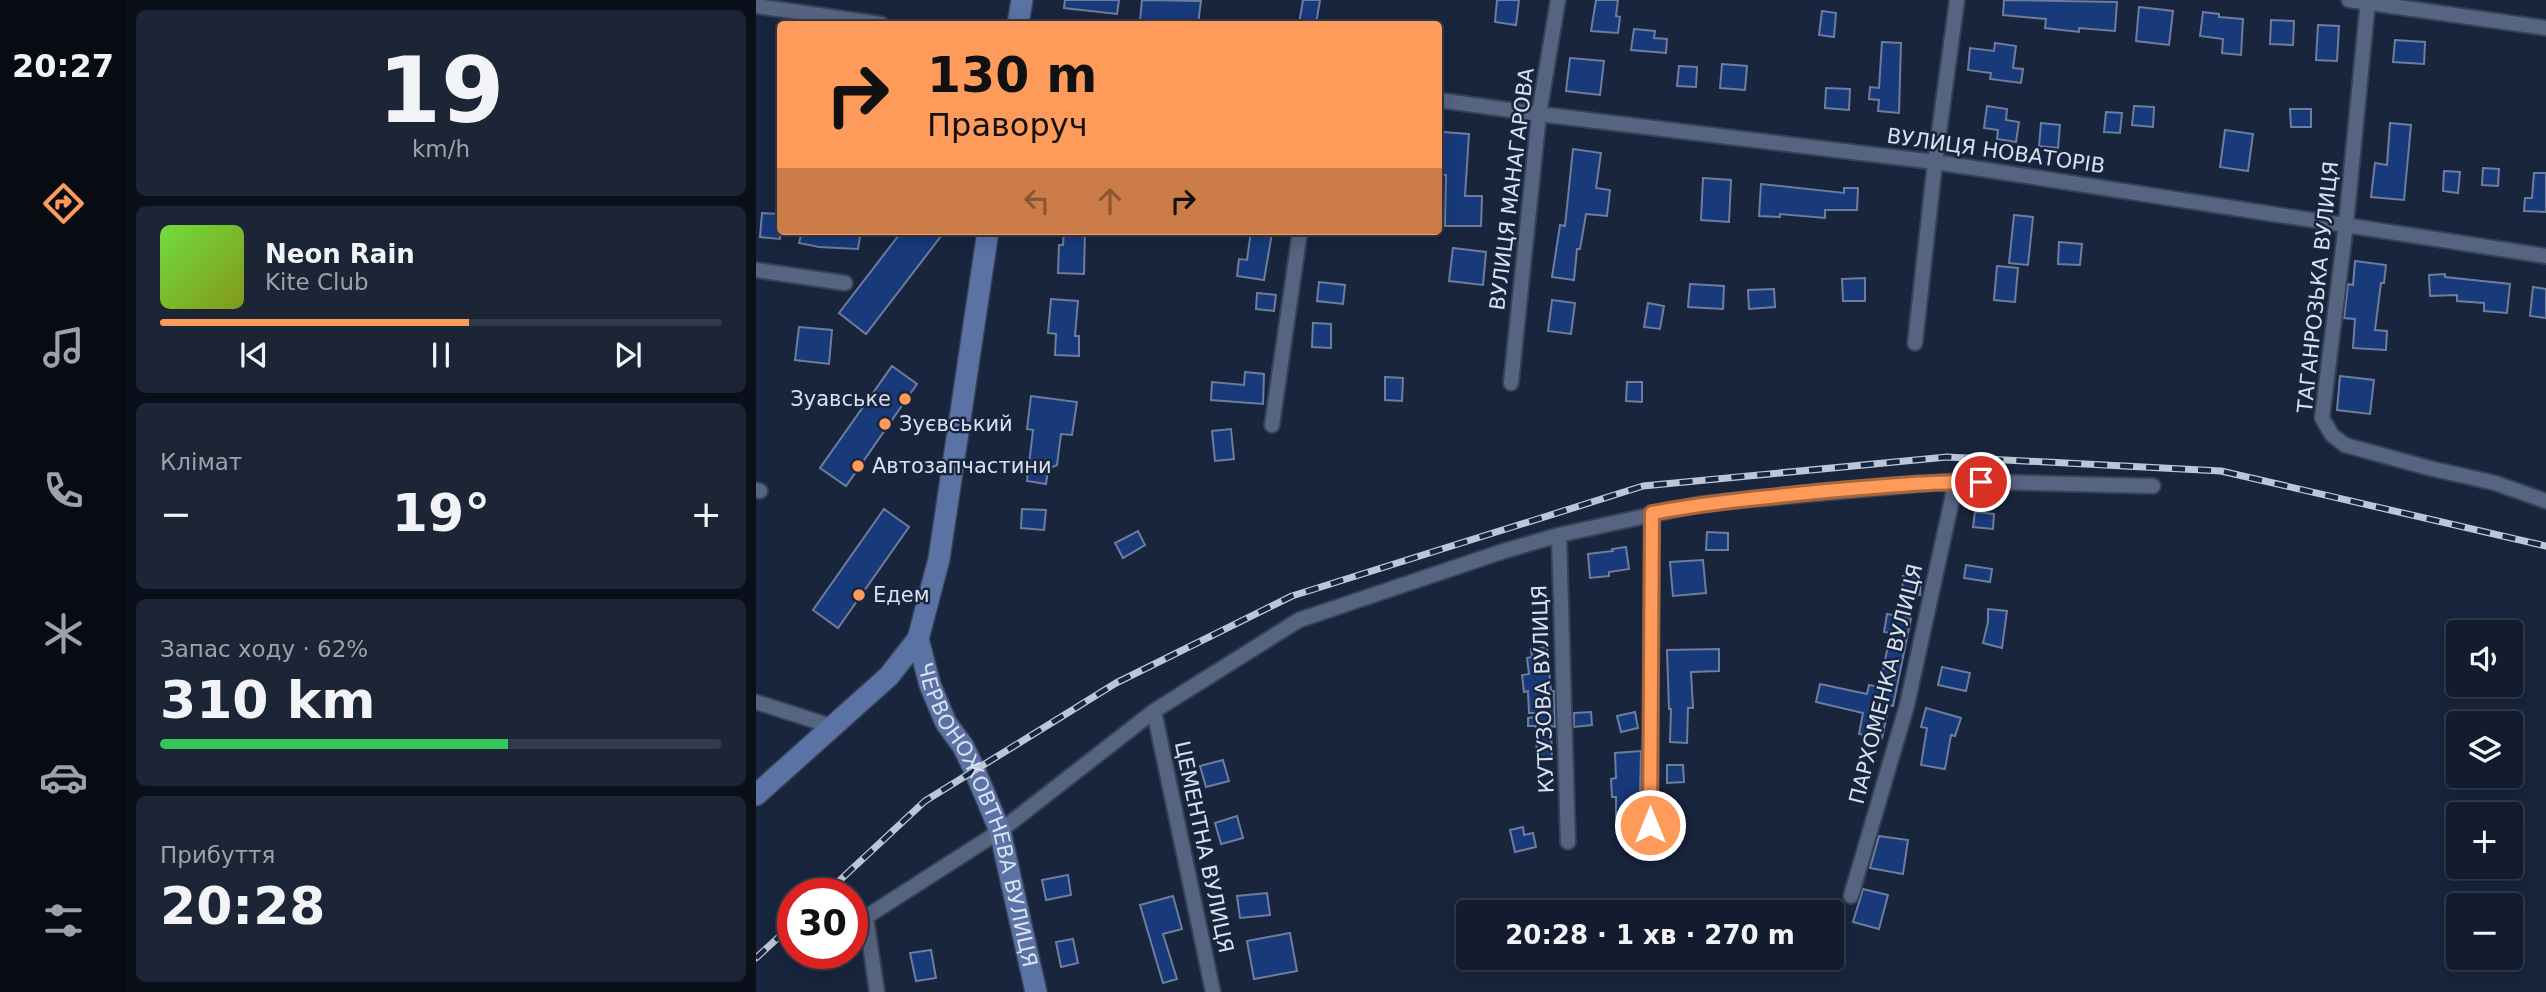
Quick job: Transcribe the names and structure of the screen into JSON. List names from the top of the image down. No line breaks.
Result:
{"streets":{"street":["ВУЛИЦЯ НОВАТОРІВ","ВУЛИЦЯ МАНАГАРОВА","ТАГАНРОЗЬКА ВУЛИЦЯ","ПАРХОМЕНКА ВУЛИЦЯ","КУТУЗОВА ВУЛИЦЯ","ЧЕРВОНОЖОВТНЕВА ВУЛИЦЯ","ЦЕМЕНТНА ВУЛИЦЯ"]},"crossings":[["ВУЛИЦЯ НОВАТОРІВ","ВУЛИЦЯ МАНАГАРОВА"],["ВУЛИЦЯ НОВАТОРІВ","ТАГАНРОЗЬКА ВУЛИЦЯ"]],"places":["Зуавське","Зуєвський","Автозапчастини","Едем"],"page":{"tabs":"20:27","tile":[["19","km/h"],"Клімат",["Запас ходу · 62%","310 km"],["Прибуття","20:28"]],"turn":["130 m","Праворуч"],"song":["Neon Rain","Kite Club"],"heat":["−","19°","+"],"map_buttons":["+","−"],"limit":"30","trip":"20:28 · 1 хв · 270 m"}}
